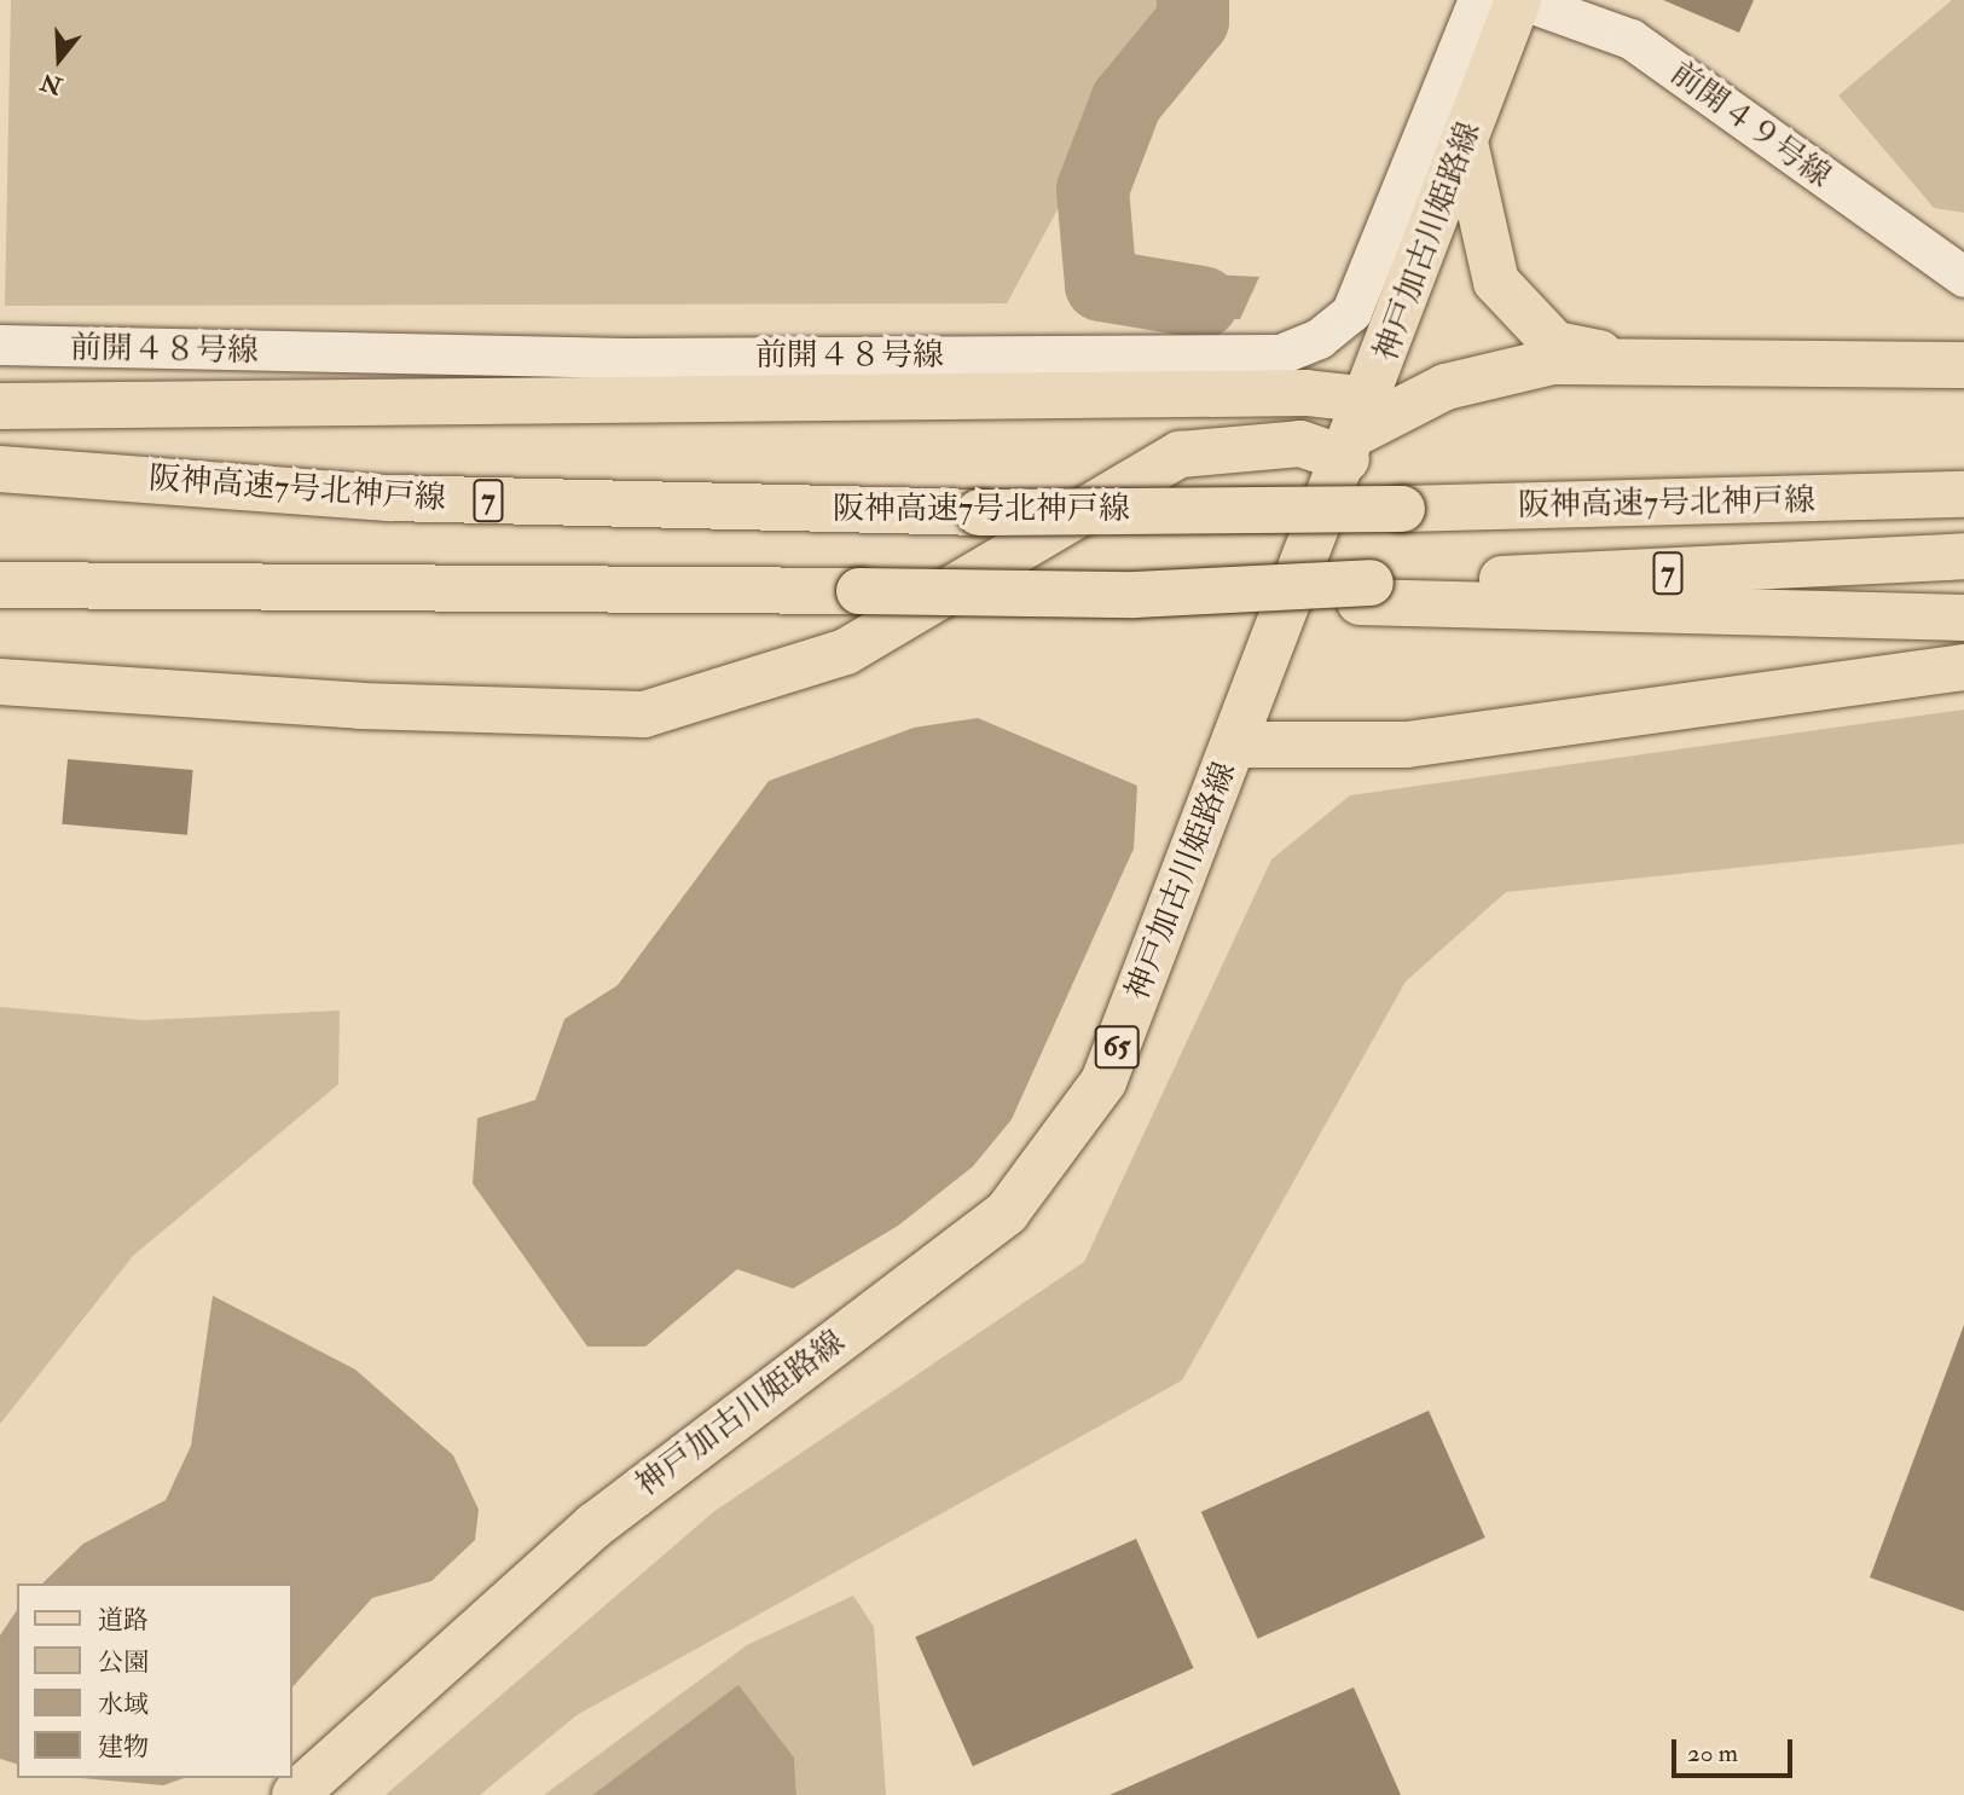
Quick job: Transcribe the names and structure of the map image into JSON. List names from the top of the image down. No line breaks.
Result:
{"streets":{"main road":["神戸加古川姫路線","阪神高速7号北神戸線","7","65"],"street":["前開４９号線","前開４８号線"]},"crossings":[["前開４９号線","神戸加古川姫路線"]],"legend":["道路","公園","水域","建物"],"scale_bar":"20 m","north":"bottom"}
